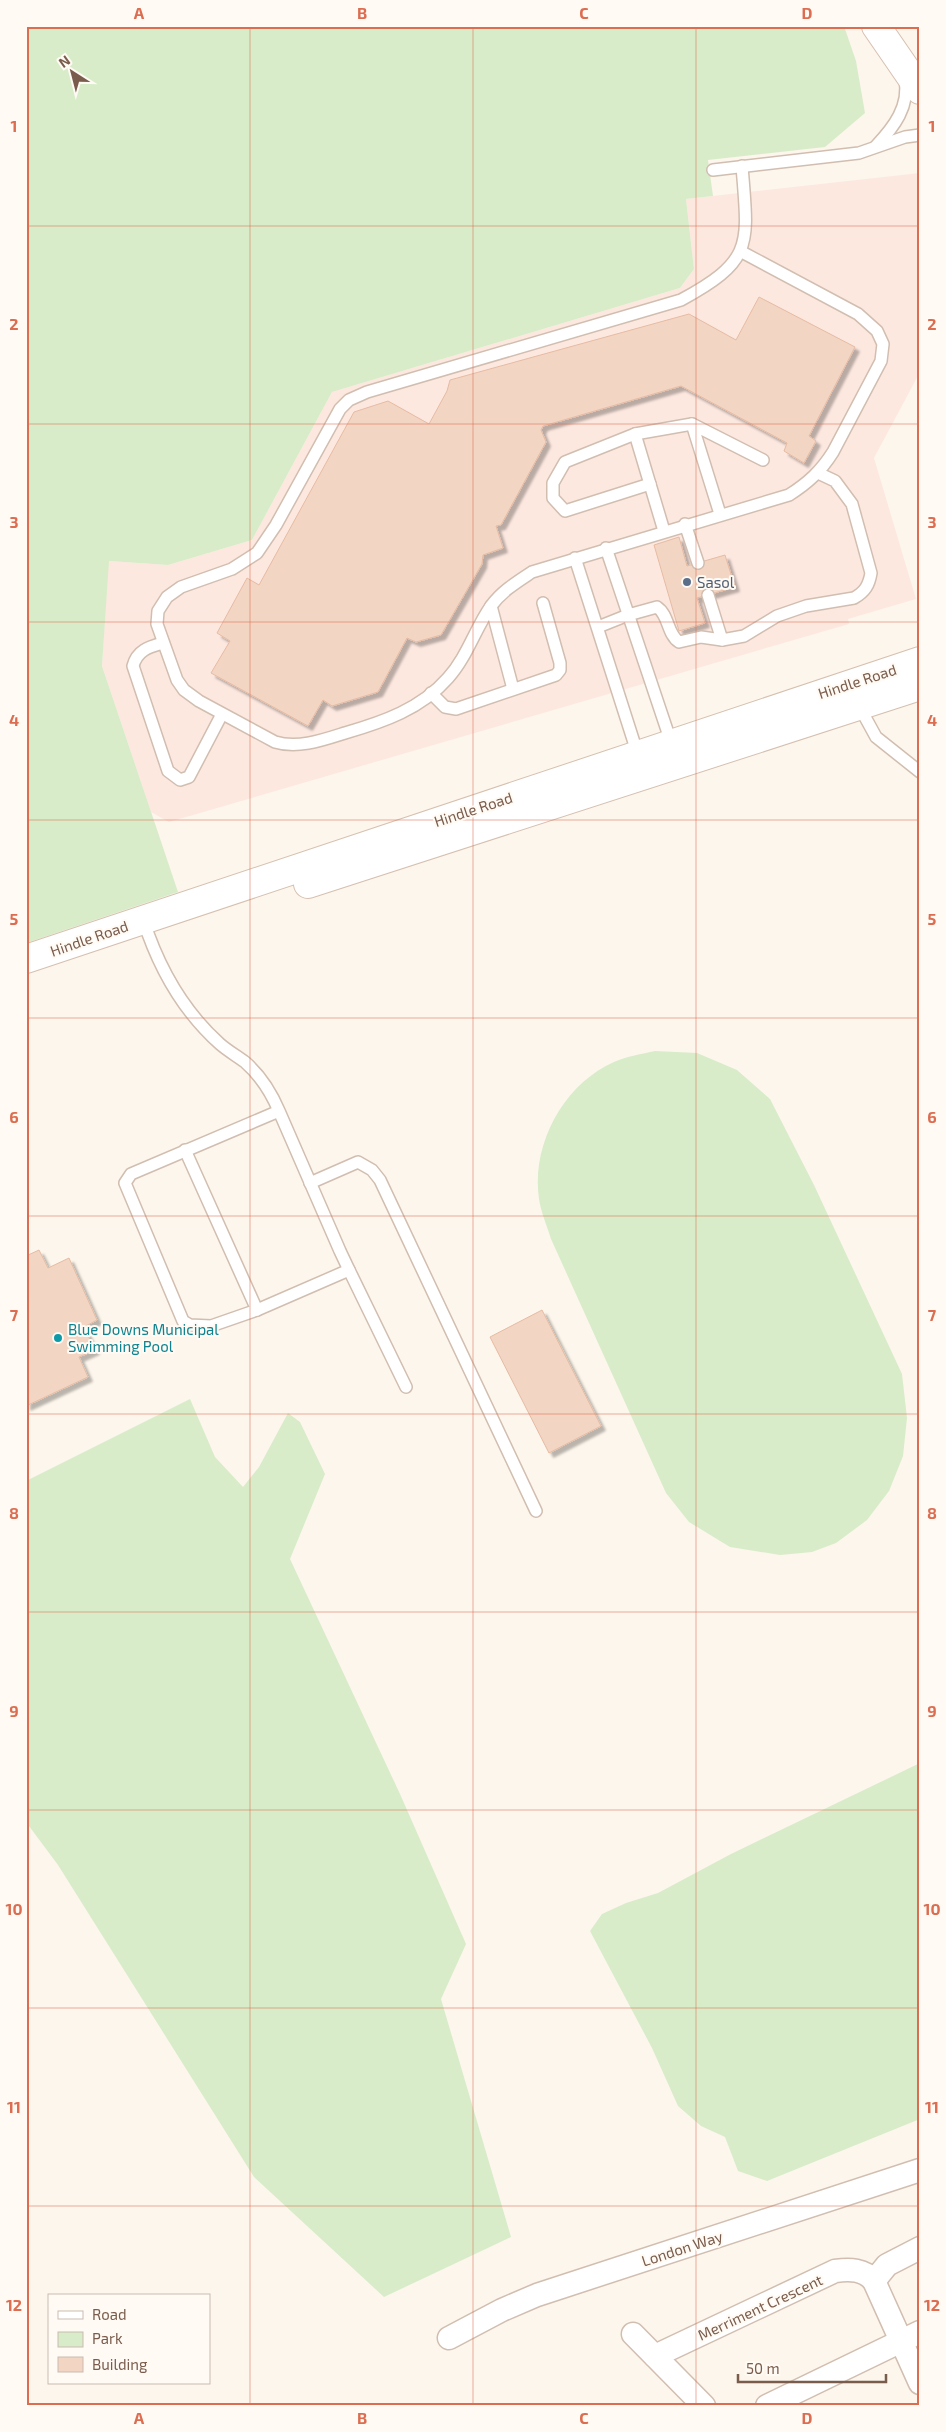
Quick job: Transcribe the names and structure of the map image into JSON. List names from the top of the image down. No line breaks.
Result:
{"streets":{"main road":["Hindle Road"],"street":["London Way","Merriment Crescent"]},"places":["Sasol","Blue Downs Municipal Swimming Pool"],"legend":["Road","Park","Building"],"scale_bar":"50 m","north":"top left","grid":{"columns":["A","B","C","D"],"rows":["1","2","3","4","5","6","7","8","9","10","11","12"]}}
